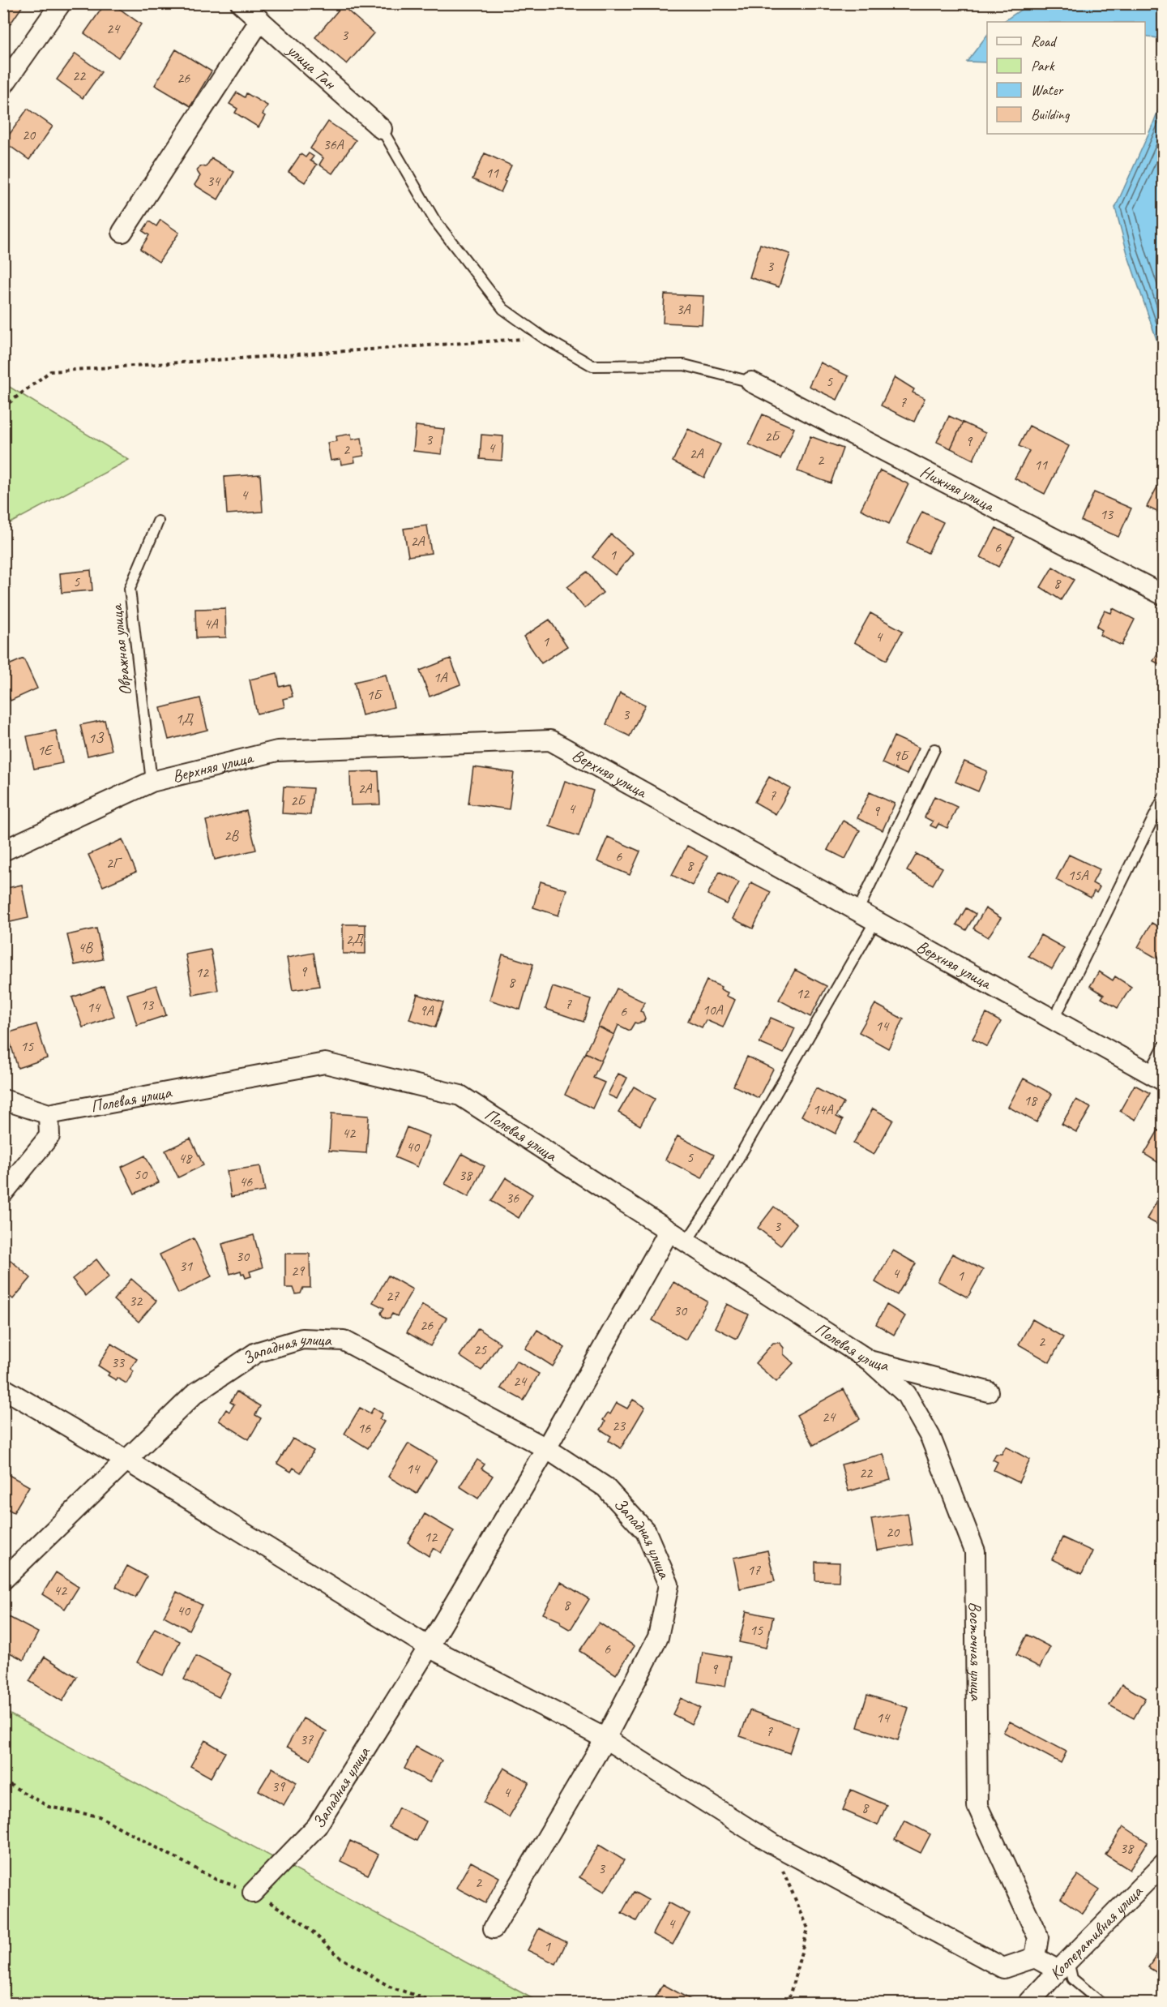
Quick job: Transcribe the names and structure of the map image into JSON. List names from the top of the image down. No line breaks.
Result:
{"streets":{"street":["улица Тан","Нижняя улица","Верхняя улица","Полевая улица","Западная улица","Восточная улица","Кооперативная улица"],"lane":["Овражная улица"]},"crossings":[["Овражная улица","Верхняя улица"],["Полевая улица","Западная улица"],["Полевая улица","Восточная улица"]],"house_numbers":["24","3","22","26","20","36А","11","34","3","3А","5","7","2Б","3","9","4","2","2А","2","11","4","13","2А","6","1","5","8","4А","4","1","1А","1Б","3","1Д","1З","1Е","9Б","2А","7","2Б","4","9","2В","6","2Г","8","15А","2Д","4В","9","12","8","12","7","13","14","10А","9А","6","14","15","18","14А","42","40","5","48","50","38","46","36","3","30","31","29","4","1","27","32","30","26","2","25","33","24","24","23","16","14","22","20","12","17","42","8","40","15","6","9","14","7","37","39","4","8","38","3","2","4","1"],"legend":["Road","Park","Water","Building"]}
